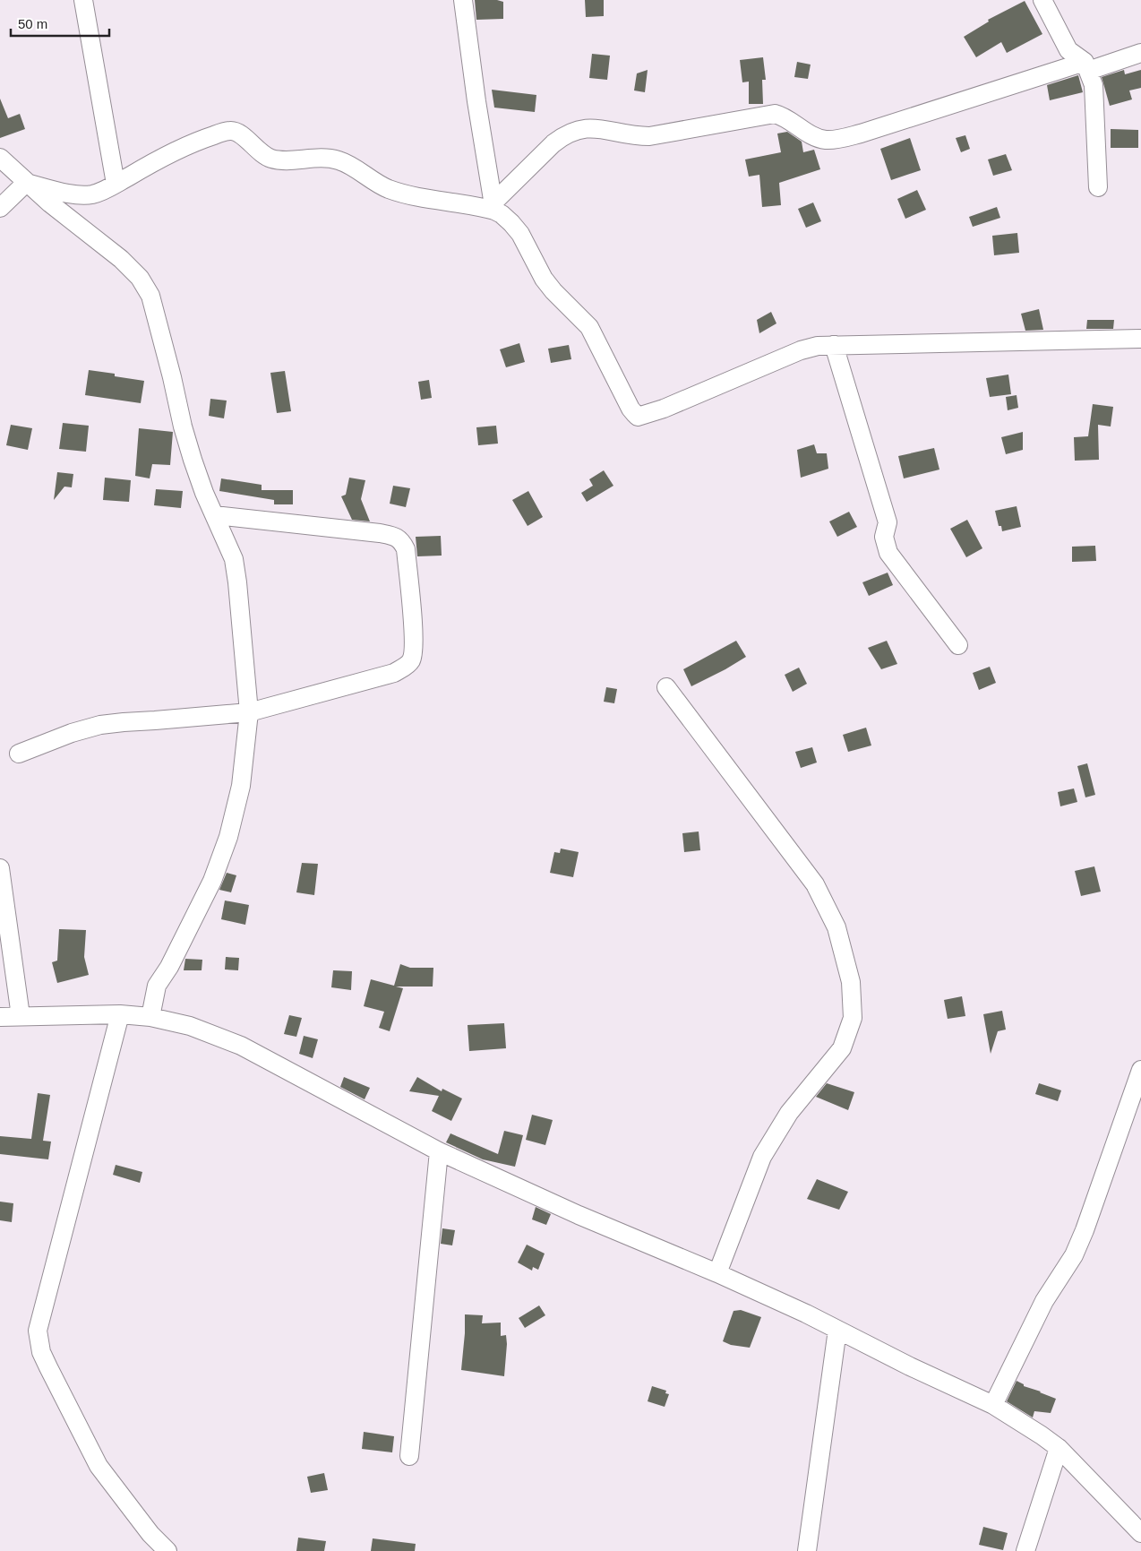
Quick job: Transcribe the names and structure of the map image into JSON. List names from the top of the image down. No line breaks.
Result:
{"scale_bar":"50 m"}
